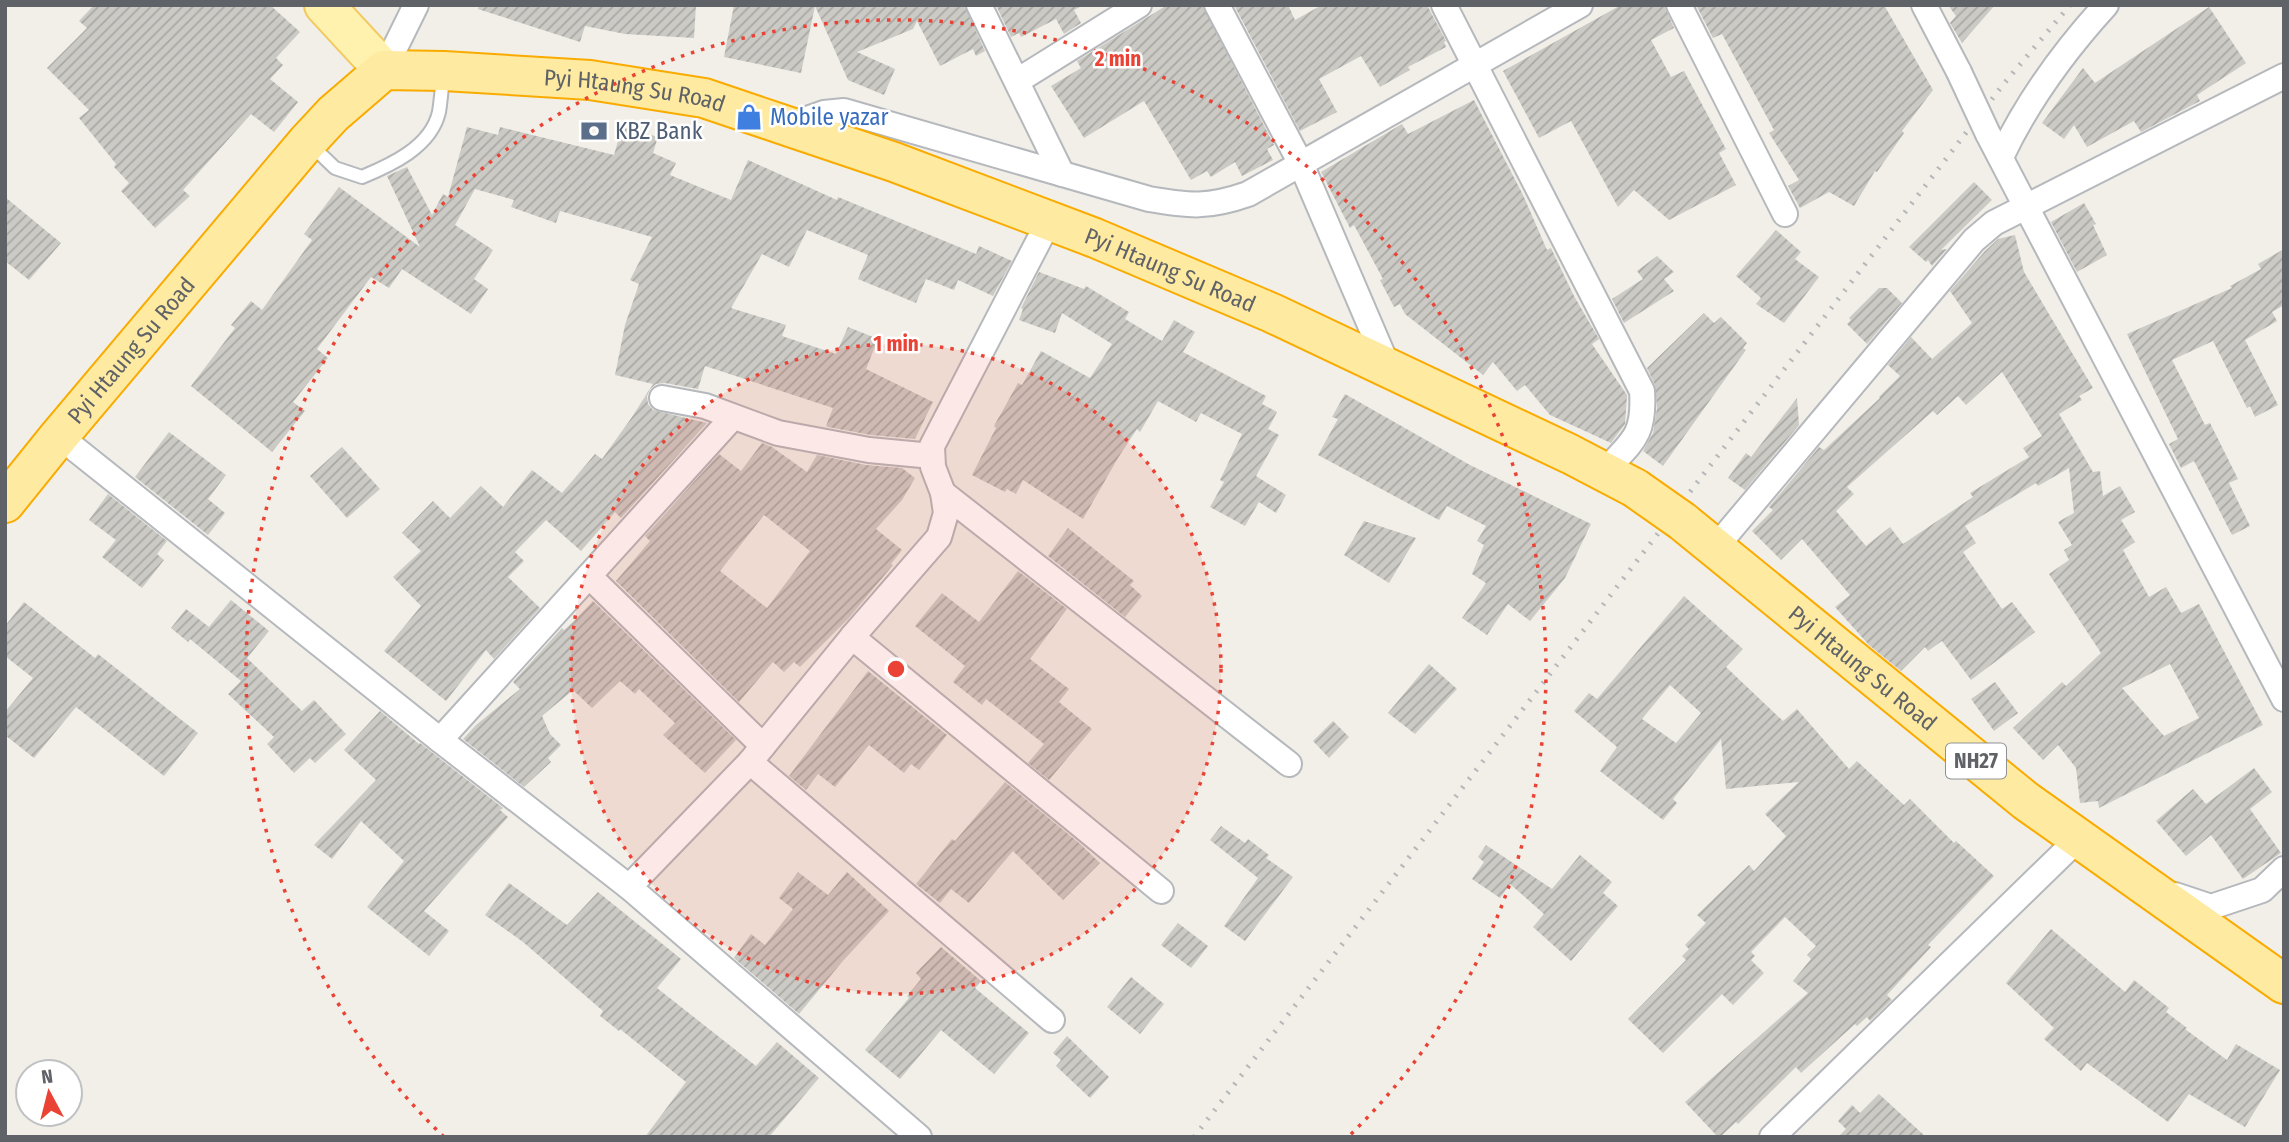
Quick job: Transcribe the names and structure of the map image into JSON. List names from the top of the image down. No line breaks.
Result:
{"streets":{"highway":["Pyi Htaung Su Road","NH27"]},"places":{"shop":["Mobile yazar"],"bank":["KBZ Bank"]},"north":"top","rings":["2 min","1 min"]}
